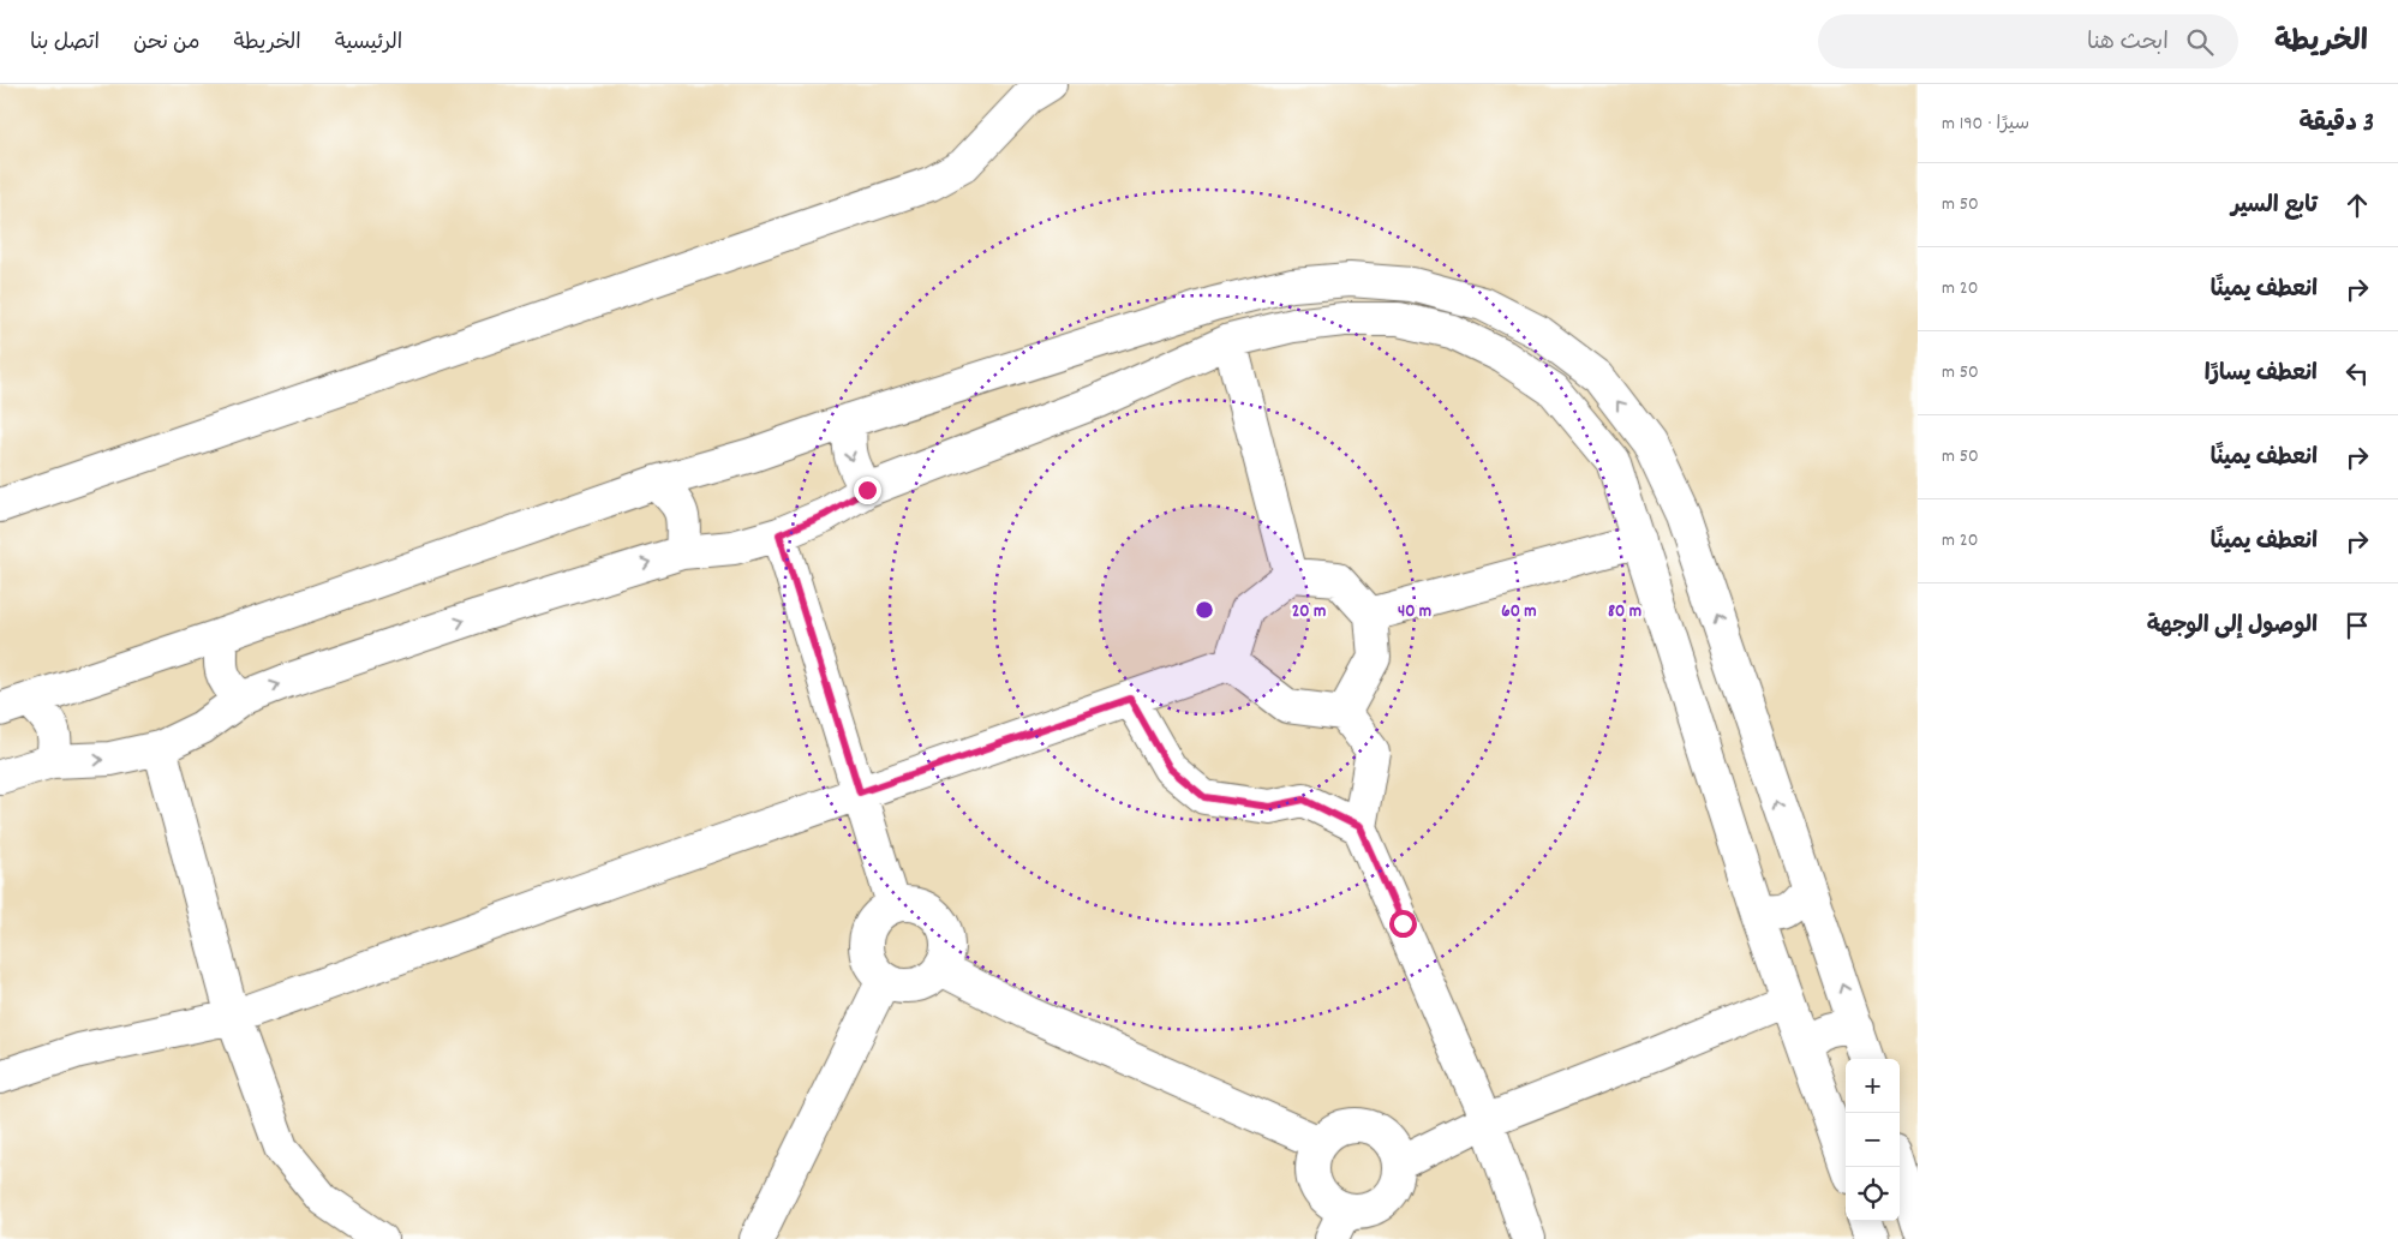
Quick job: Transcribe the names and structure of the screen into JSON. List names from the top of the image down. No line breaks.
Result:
{"page":{"header":"الخريطة","search":"ابحث هنا","nav":["الرئيسية","الخريطة","من نحن","اتصل بنا"],"heading":["3 دقيقة","سيرًا · 190 m"],"list":[["تابع السير","50 m"],["انعطف يمينًا","20 m"],["انعطف يسارًا","50 m"],["انعطف يمينًا","50 m"],["انعطف يمينًا","20 m"],"الوصول إلى الوجهة"],"map_buttons":["+","−"]},"rings":["20 m","40 m","60 m","80 m"]}
